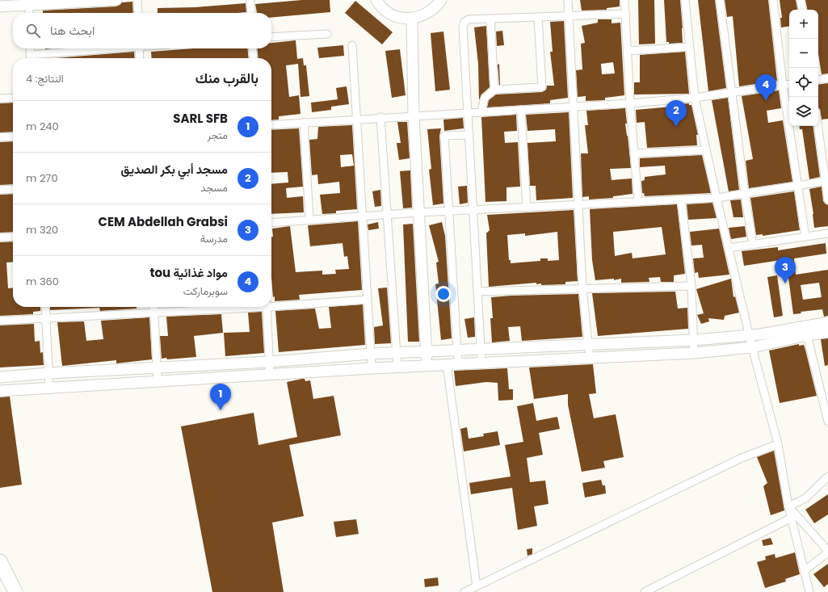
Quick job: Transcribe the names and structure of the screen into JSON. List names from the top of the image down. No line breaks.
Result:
{"page":{"map_buttons":["+","−"],"search":"ابحث هنا","heading":["بالقرب منك","النتائج: 4"],"pins":["4","2","3","1"],"list":[{"mark":"1","name":"SARL SFB","note":"متجر","value":"240 m"},{"mark":"2","name":"مسجد أبي بكر الصديق","note":"مسجد","value":"270 m"},{"mark":"3","name":"CEM Abdellah Grabsi","note":"مدرسة","value":"320 m"},{"mark":"4","name":"مواد غذائية tou","note":"سوبرماركت","value":"360 m"}]}}
